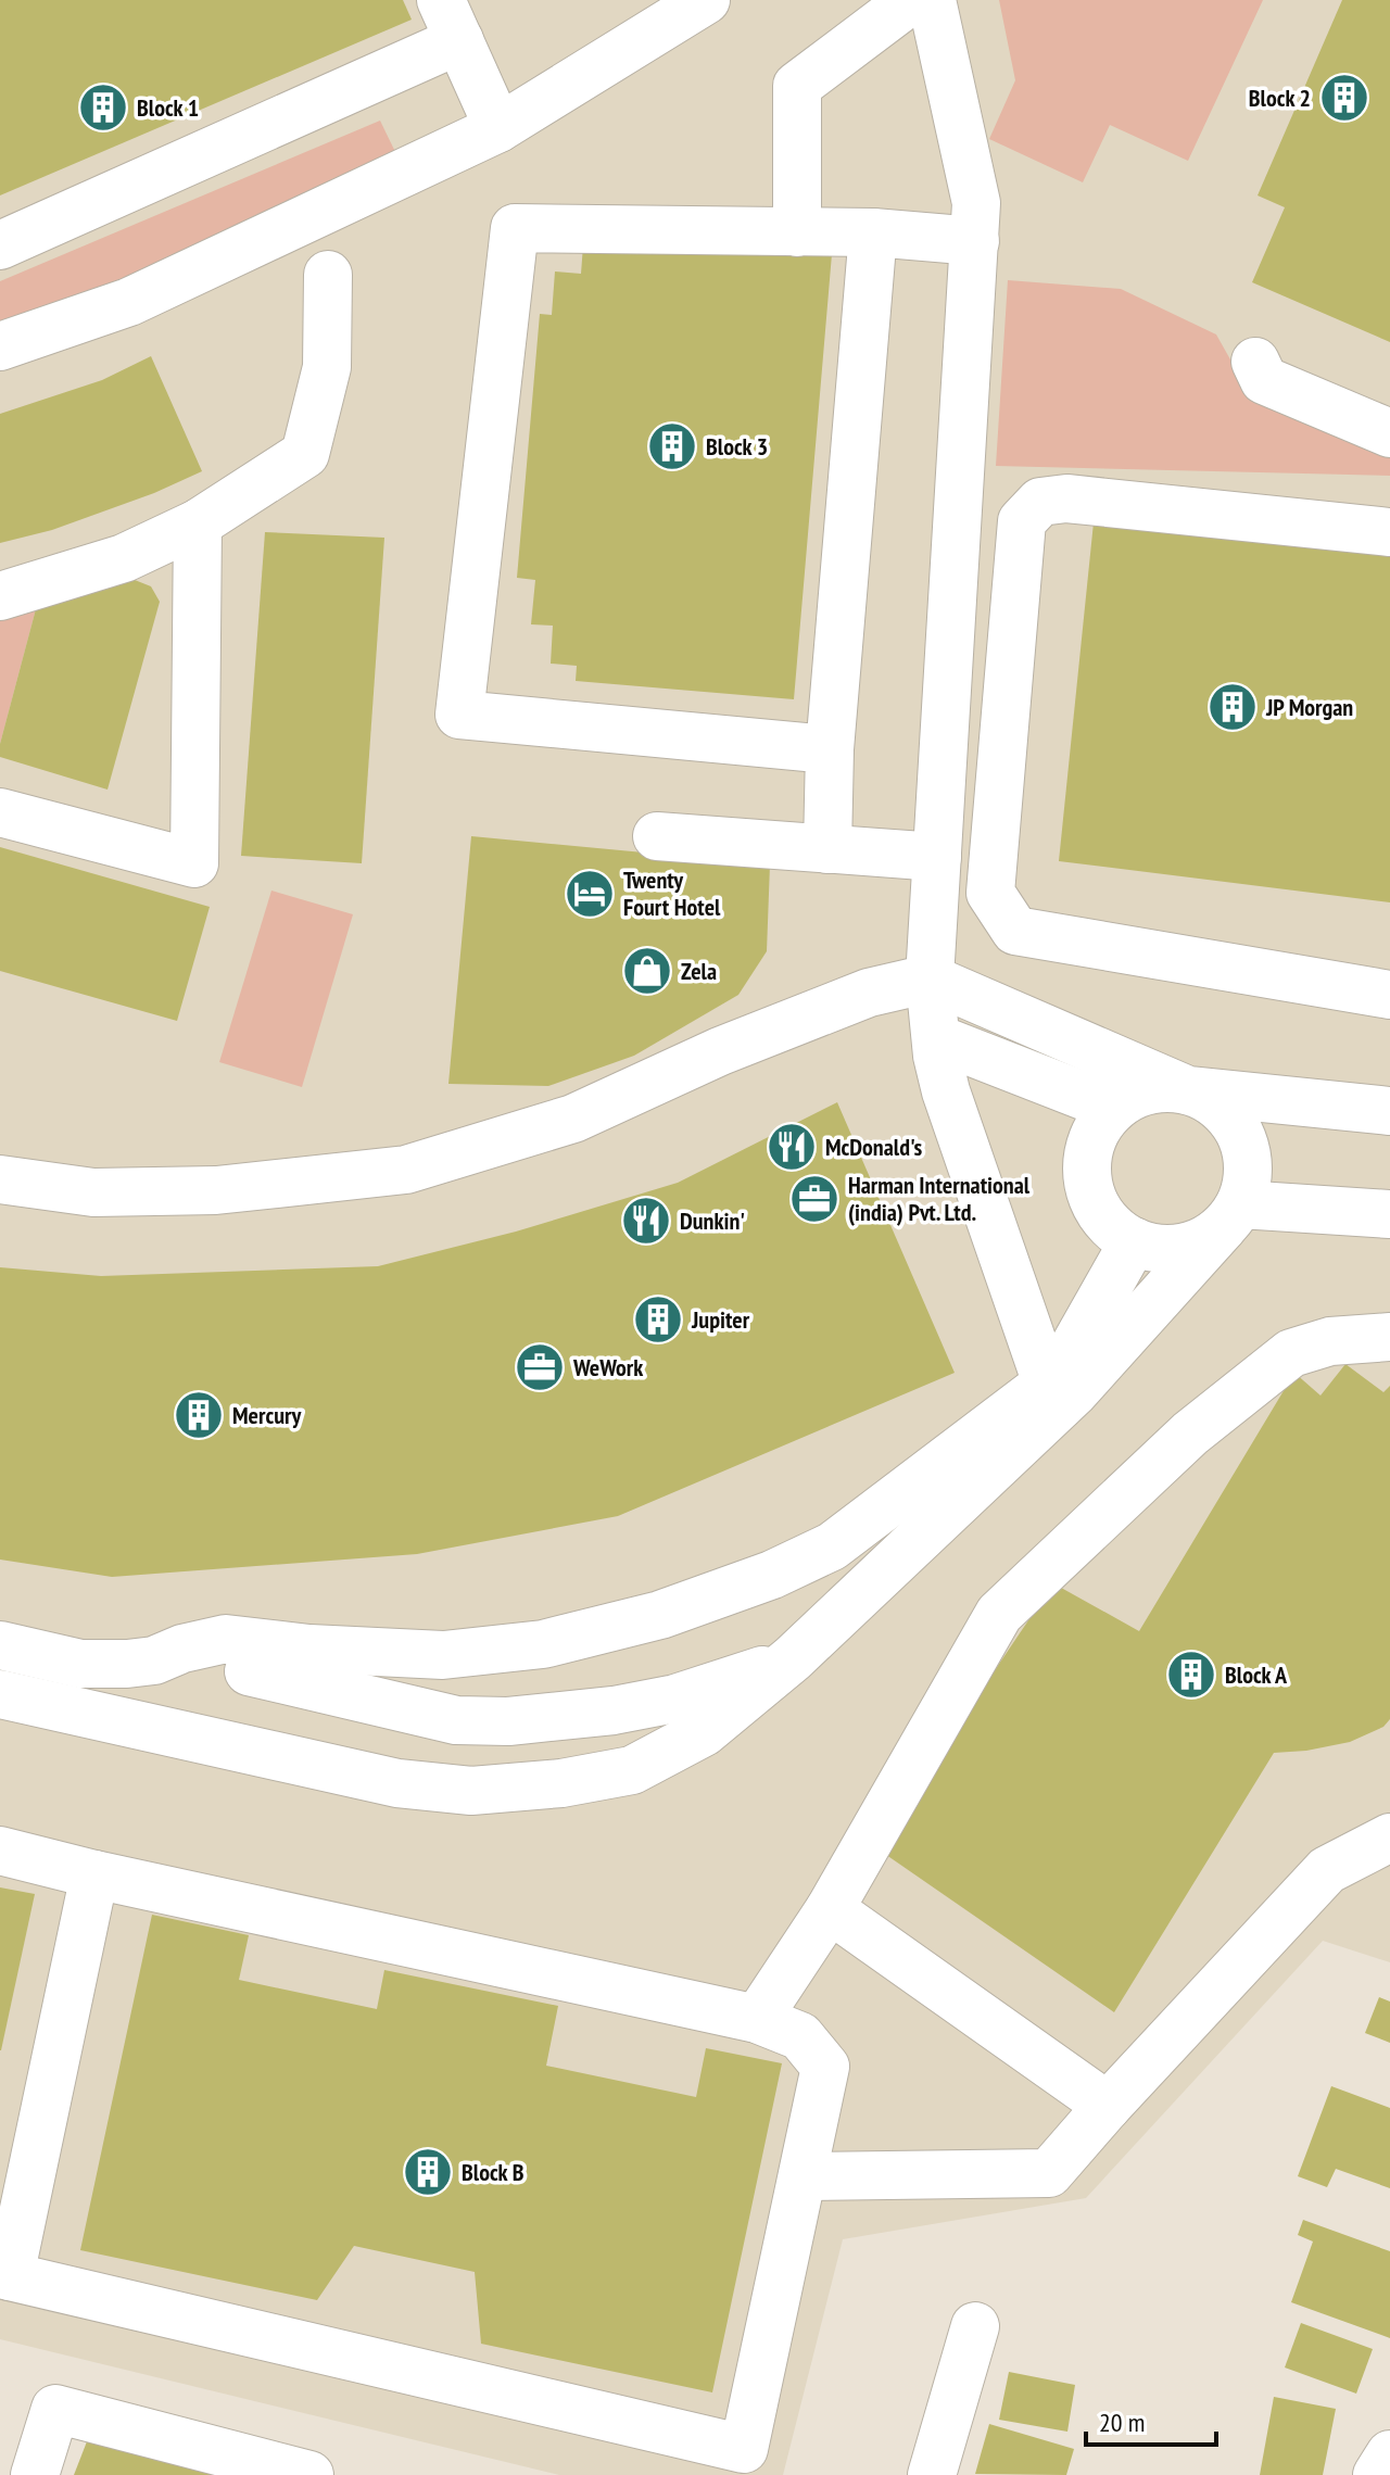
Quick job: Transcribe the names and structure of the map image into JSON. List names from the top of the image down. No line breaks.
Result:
{"places":{"building":["Block 2","Block 1","Block 3","JP Morgan","Jupiter","Mercury","Block A","Block B"],"hotel":["Twenty Fourt Hotel"],"shop":["Zela"],"restaurant":["McDonald's","Dunkin'"],"office":["Harman International (india) Pvt. Ltd.","WeWork"]},"scale_bar":"20 m"}
